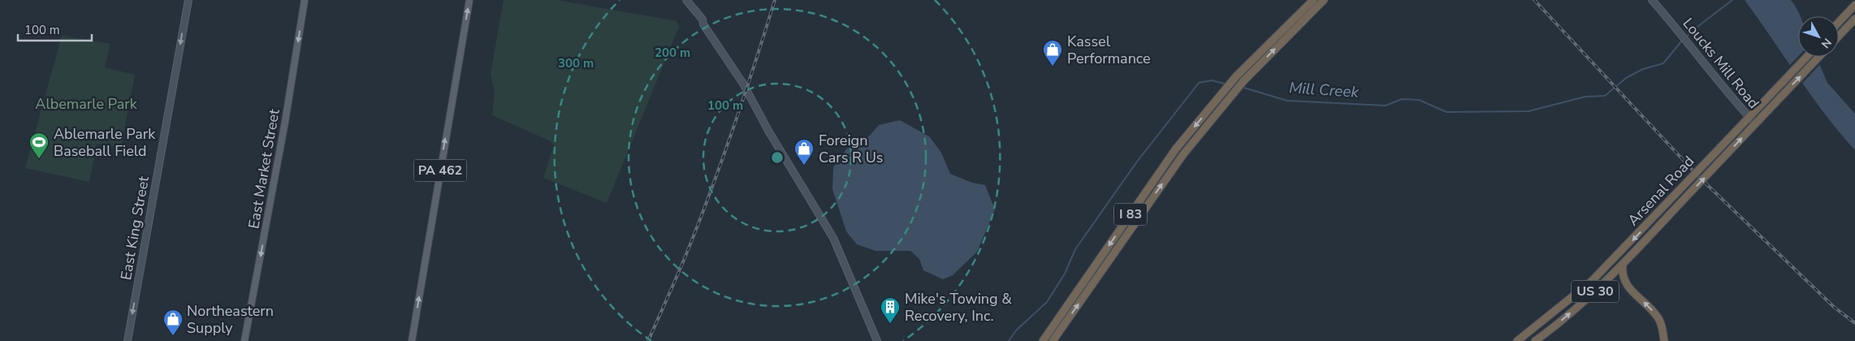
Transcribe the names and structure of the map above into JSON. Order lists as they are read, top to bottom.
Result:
{
  "streets": {
    "highway": ["Arsenal Road", "I 83", "US 30"],
    "main road": ["East Market Street", "PA 462"],
    "street": ["Loucks Mill Road", "East King Street"]
  },
  "crossings": [
    ["Loucks Mill Road", "Arsenal Road"]
  ],
  "one_way": ["East Market Street", "East King Street"],
  "water": ["Mill Creek"],
  "parks": ["Albemarle Park"],
  "places": {
    "shop": ["Kassel Performance", "Foreign Cars R Us", "Northeastern Supply"],
    "sports": ["Ablemarle Park Baseball Field"],
    "building": ["Mike's Towing & Recovery, Inc."]
  },
  "scale_bar": "100 m",
  "north": "bottom right",
  "rings": ["200 m", "300 m", "100 m"]
}
